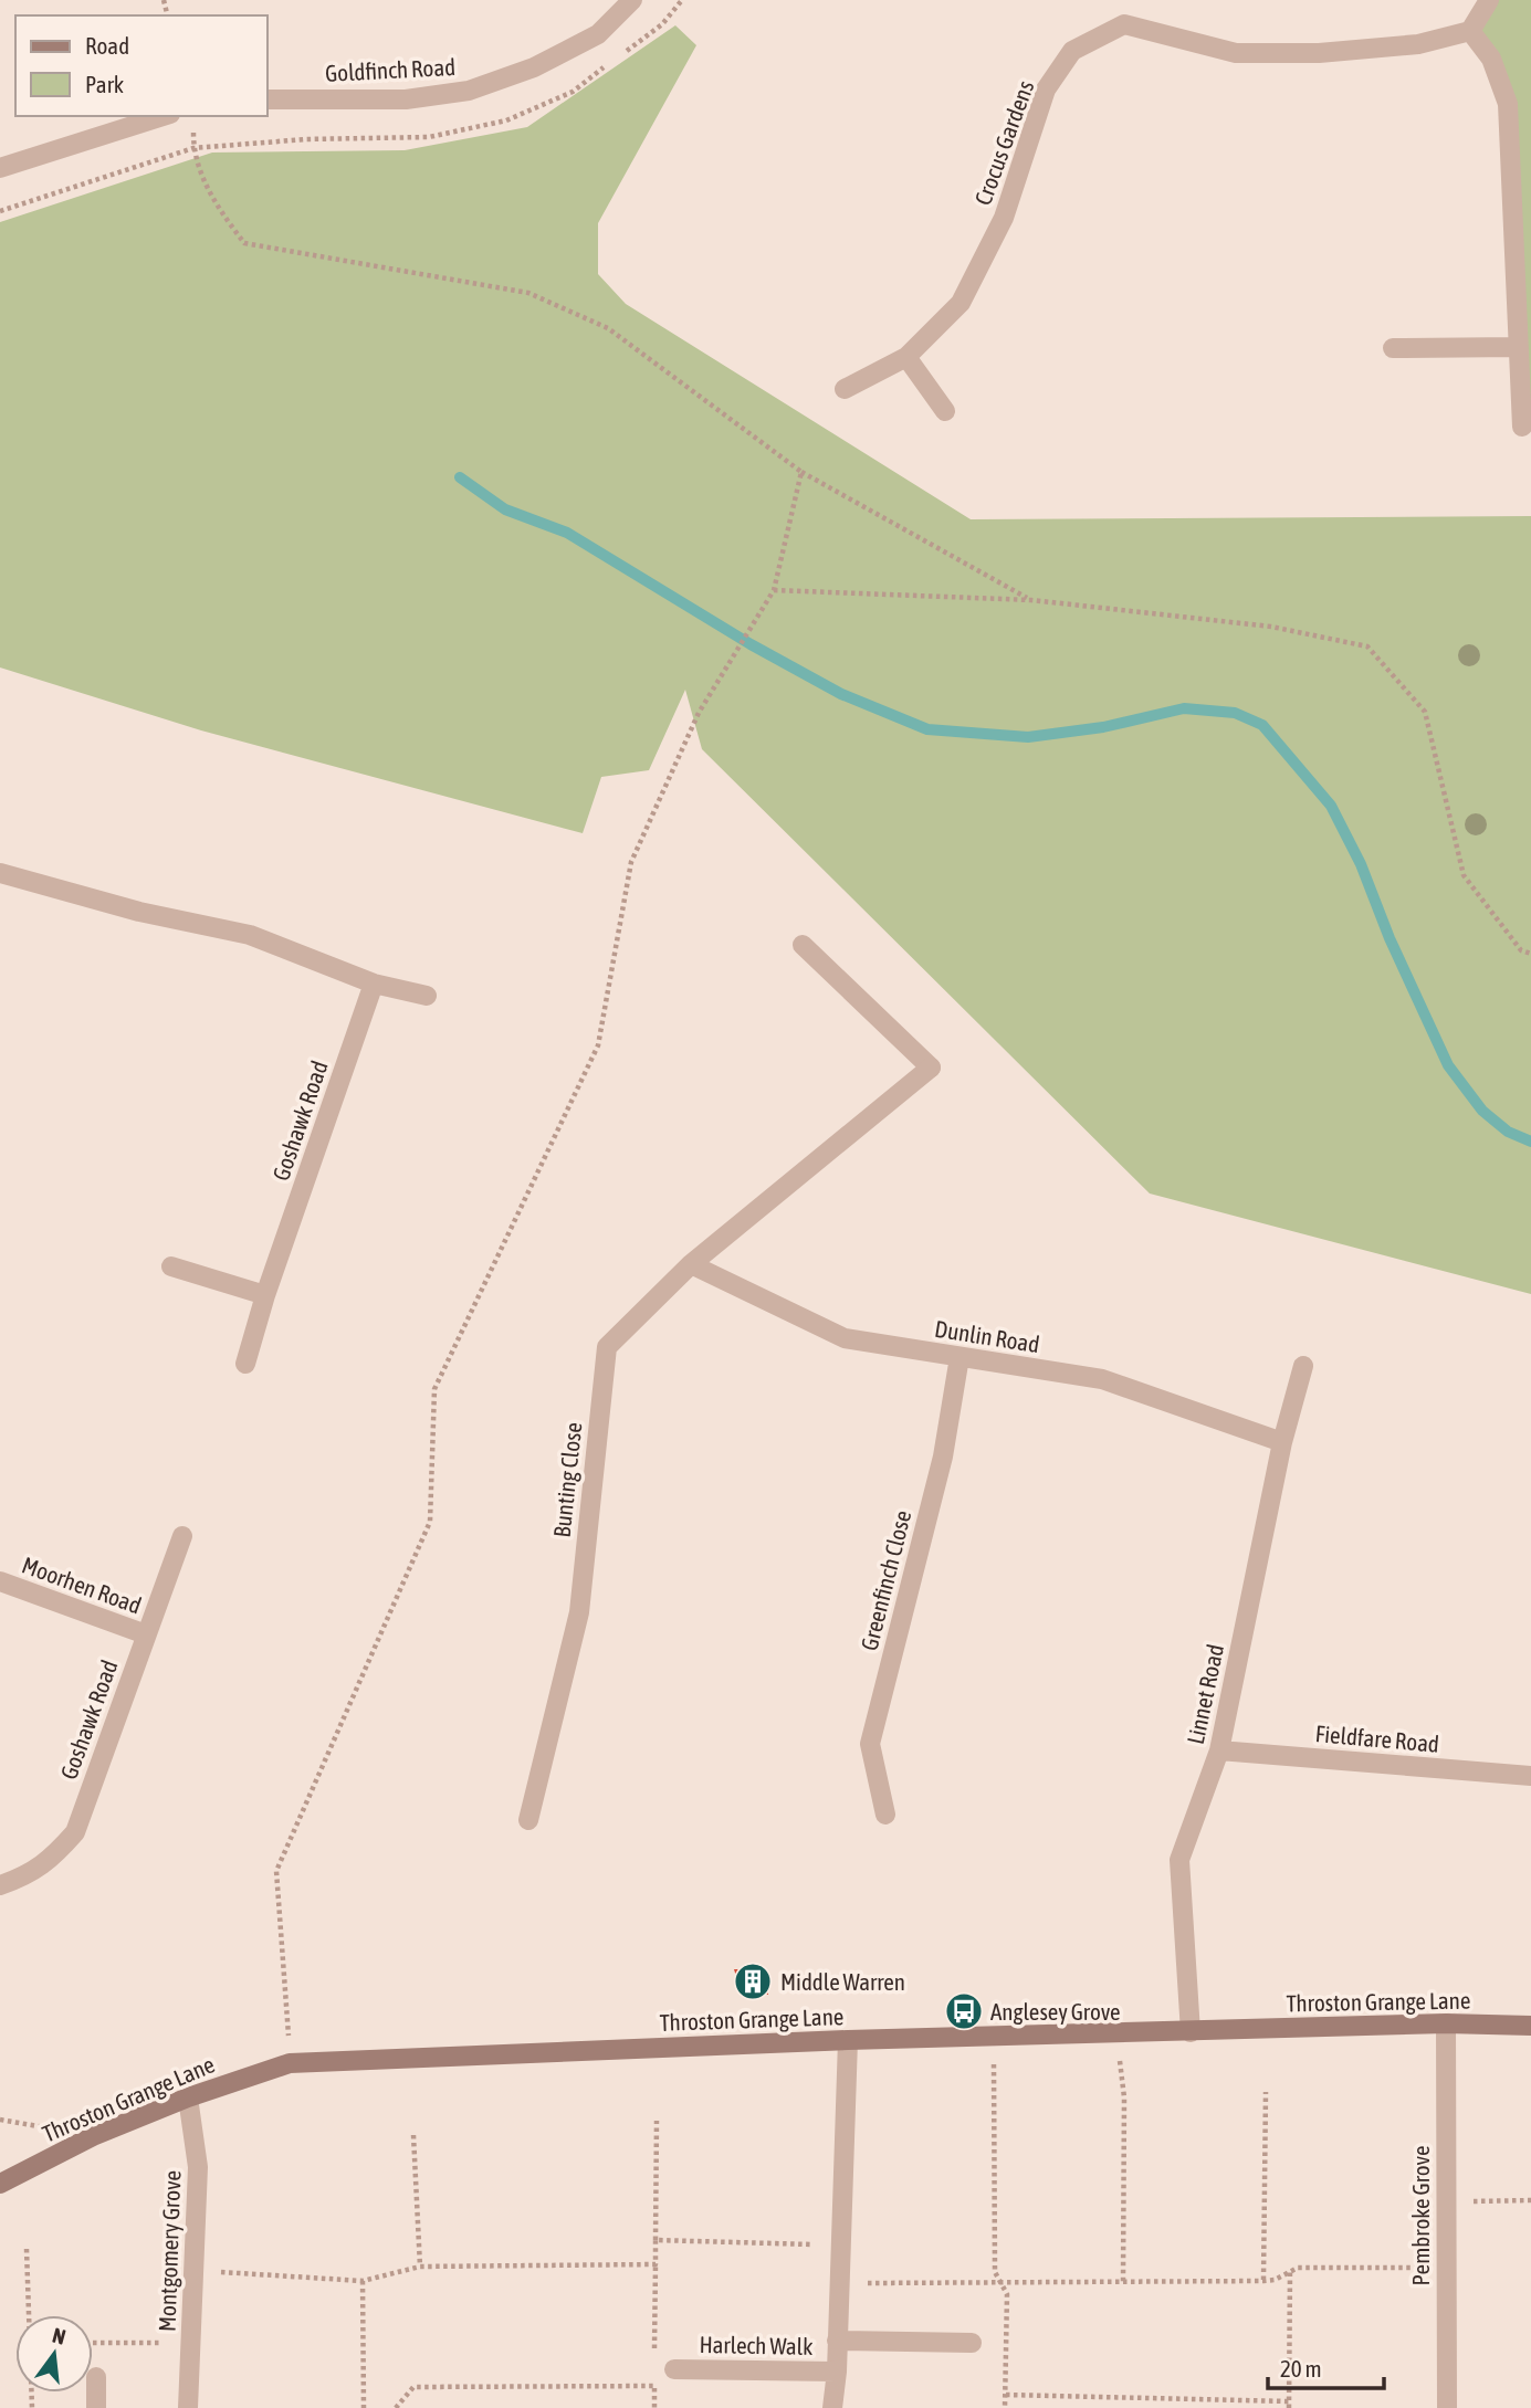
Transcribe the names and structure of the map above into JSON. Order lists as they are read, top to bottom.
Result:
{
  "streets": {
    "street": [
      "Goldfinch Road",
      "Crocus Gardens",
      "Goshawk Road",
      "Dunlin Road",
      "Bunting Close",
      "Greenfinch Close",
      "Moorhen Road",
      "Linnet Road",
      "Fieldfare Road",
      "Throston Grange Lane",
      "Pembroke Grove",
      "Montgomery Grove",
      "Harlech Walk"
    ]
  },
  "crossings": [
    ["Goshawk Road", "Moorhen Road"],
    ["Dunlin Road", "Bunting Close"],
    ["Dunlin Road", "Greenfinch Close"],
    ["Dunlin Road", "Linnet Road"],
    ["Linnet Road", "Fieldfare Road"],
    ["Linnet Road", "Throston Grange Lane"],
    ["Throston Grange Lane", "Pembroke Grove"],
    ["Throston Grange Lane", "Montgomery Grove"]
  ],
  "places": {
    "building": ["Middle Warren"],
    "bus stop": ["Anglesey Grove"]
  },
  "legend": ["Road", "Park"],
  "scale_bar": "20 m",
  "north": "top"
}
